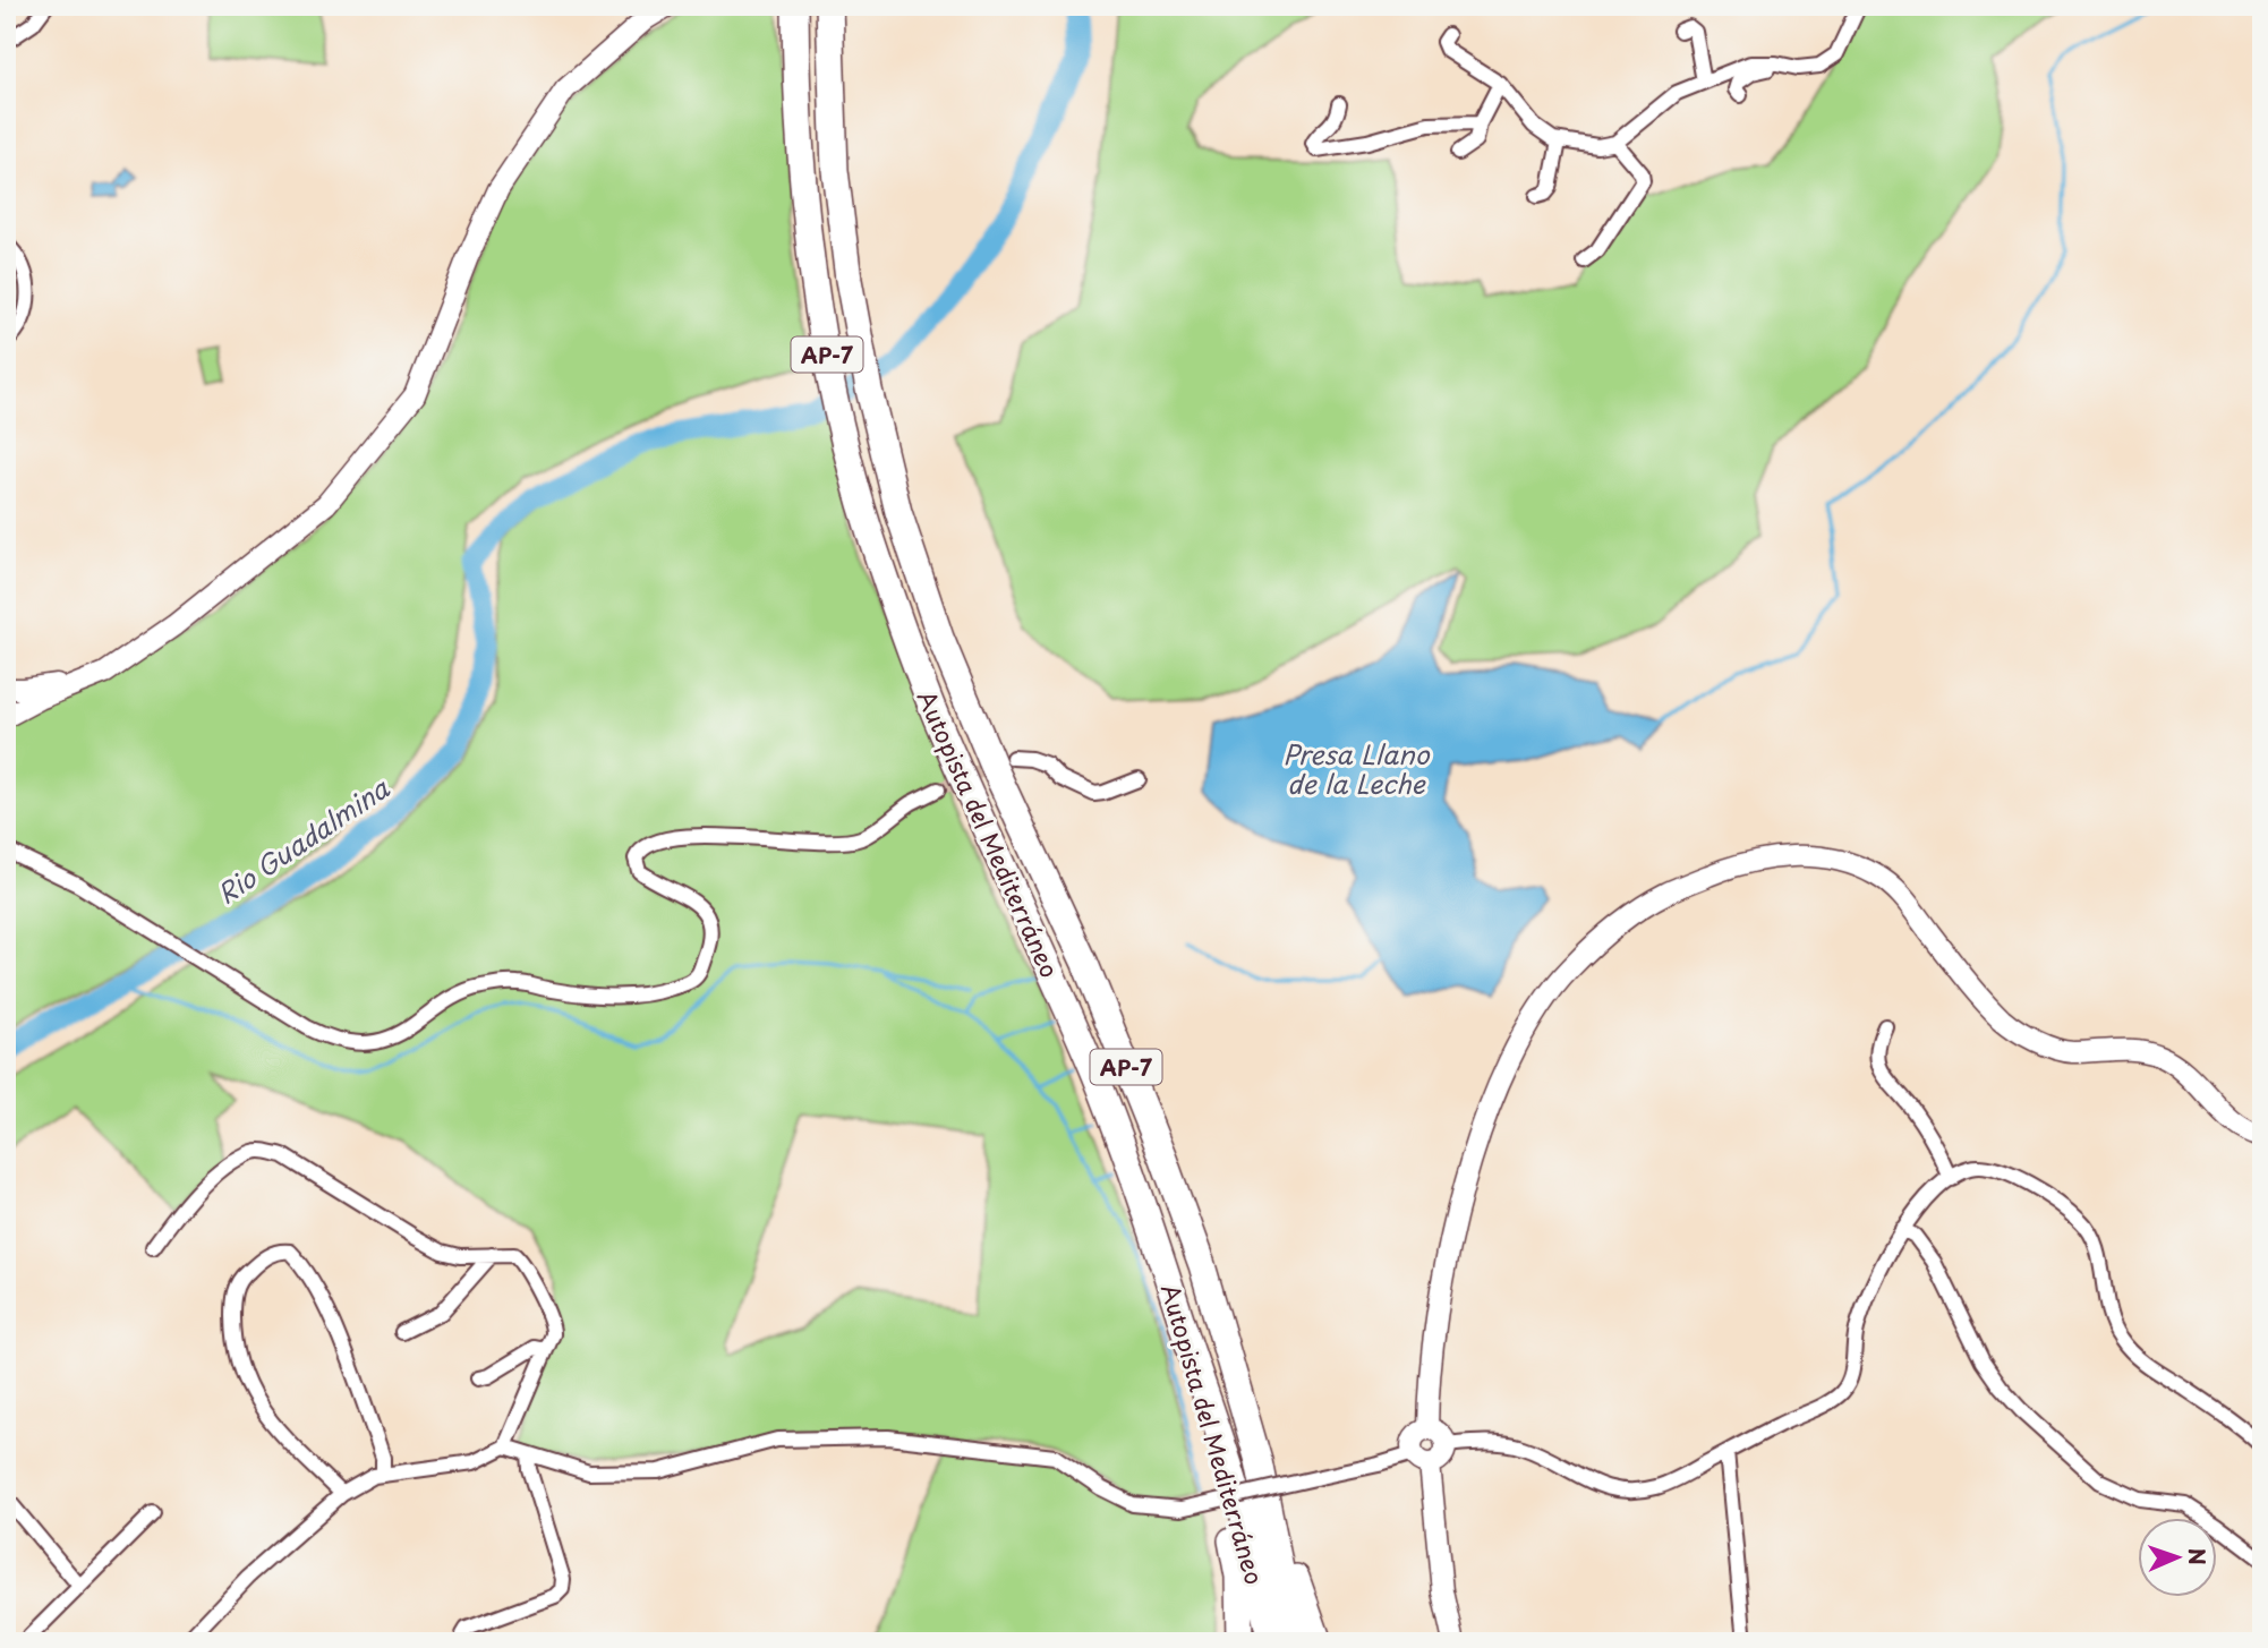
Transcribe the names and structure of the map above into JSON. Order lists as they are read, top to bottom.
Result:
{
  "streets": {
    "highway": ["AP-7", "Autopista del Mediterráneo"]
  },
  "water": ["Presa Llano de la Leche", "Rio Guadalmina"],
  "north": "right"
}
